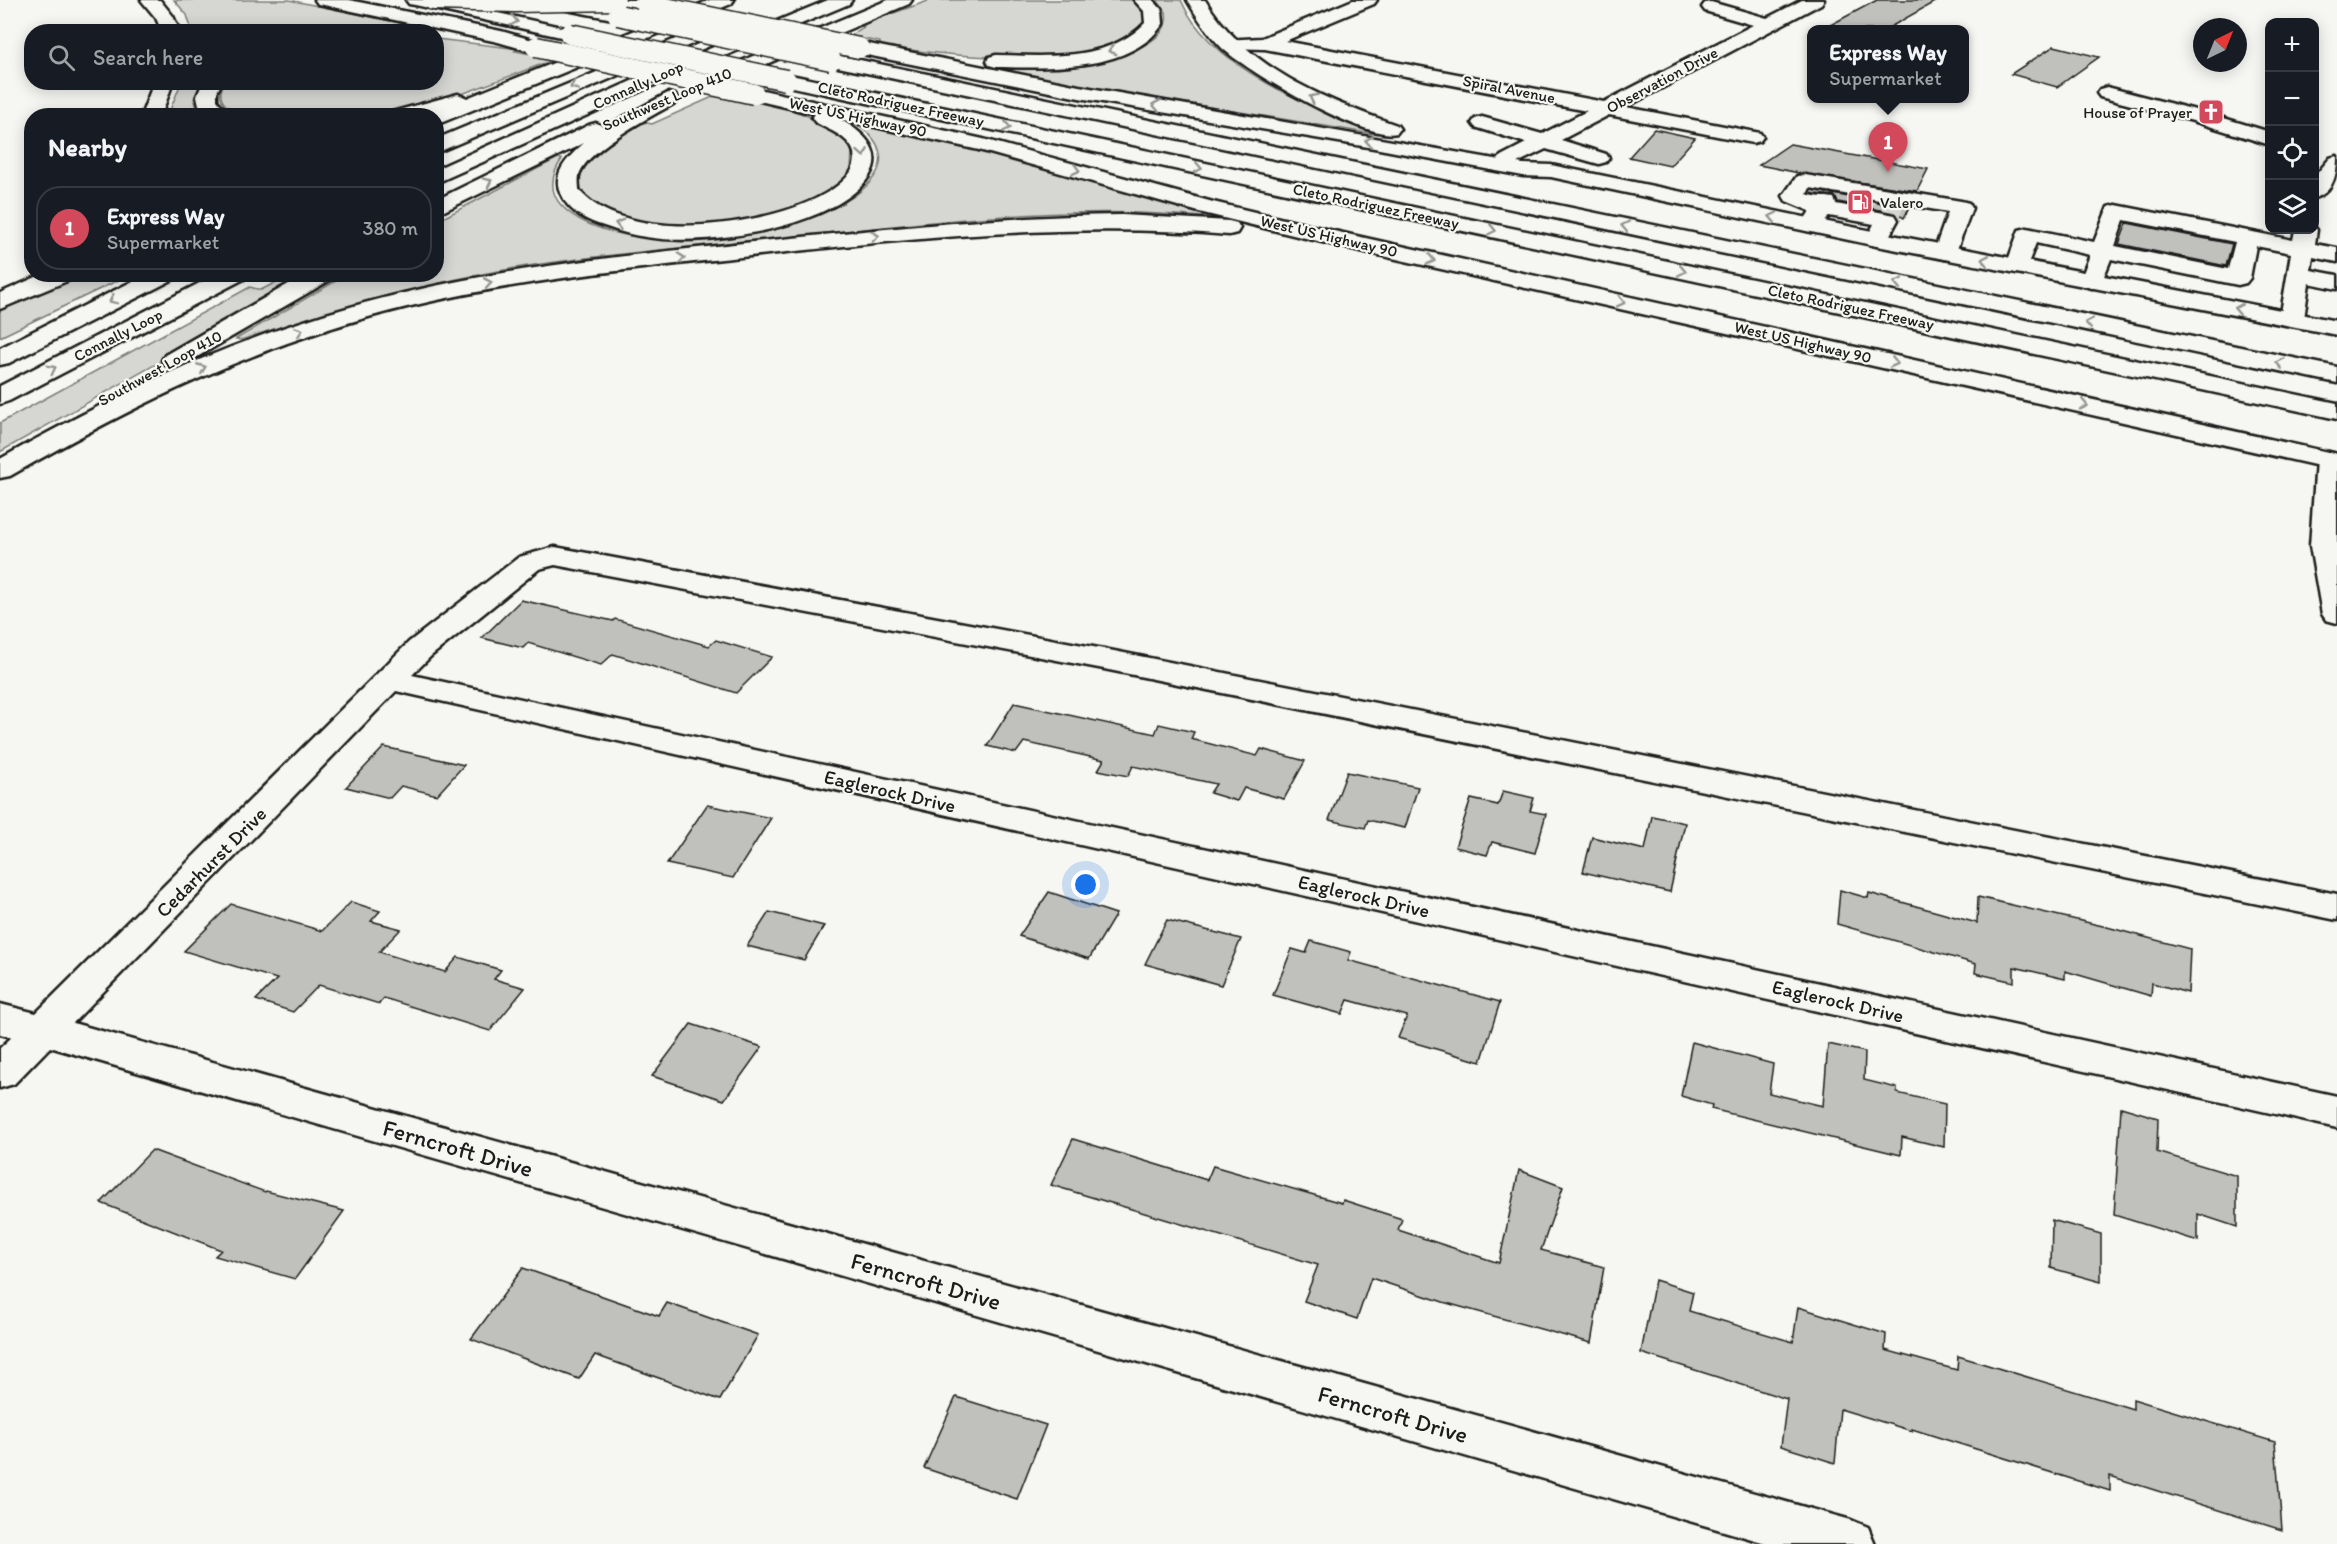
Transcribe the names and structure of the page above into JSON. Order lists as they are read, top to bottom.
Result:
{
  "streets": {
    "main road": [
      "Observation Drive",
      "Connally Loop",
      "Spiral Avenue",
      "Southwest Loop 410",
      "Cleto Rodriguez Freeway",
      "West US Highway 90",
      "Eaglerock Drive",
      "Cedarhurst Drive",
      "Ferncroft Drive"
    ]
  },
  "crossings": [
    ["Observation Drive", "Spiral Avenue"],
    ["Eaglerock Drive", "Cedarhurst Drive"],
    ["Cedarhurst Drive", "Ferncroft Drive"]
  ],
  "places": {
    "church": ["House of Prayer"],
    "fuel station": ["Valero"]
  },
  "north": "top right",
  "page": {
    "map_buttons": ["+", "−"],
    "search": "Search here",
    "popup": ["Express Way", "Supermarket"],
    "heading": "Nearby",
    "pins": "1",
    "list": [
      {
        "mark": "1",
        "name": "Express Way",
        "note": "Supermarket",
        "value": "380 m"
      }
    ]
  }
}
